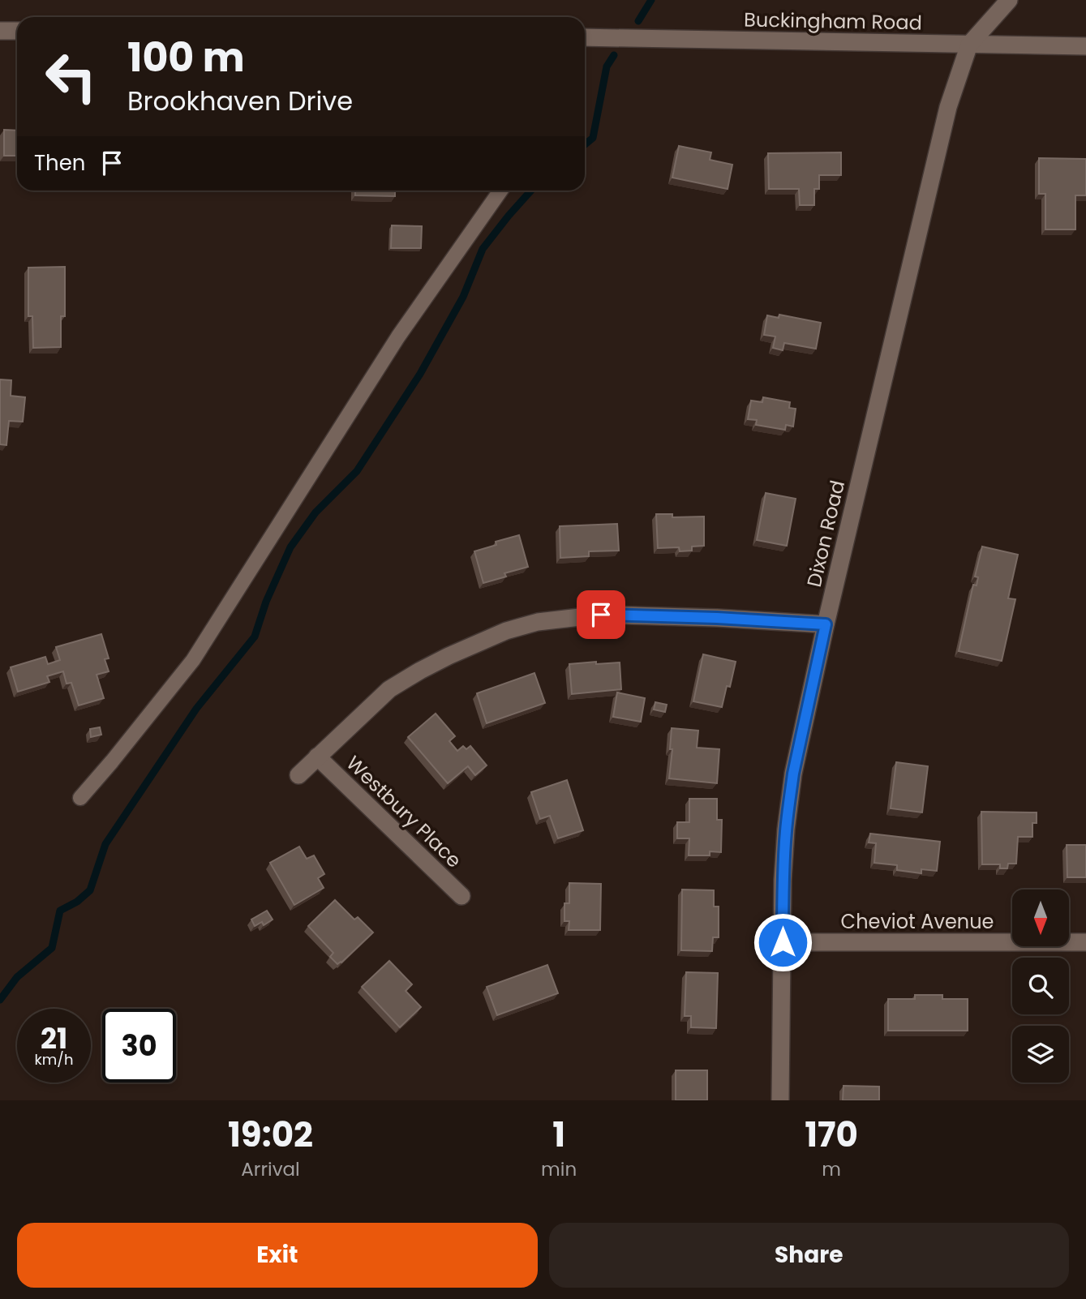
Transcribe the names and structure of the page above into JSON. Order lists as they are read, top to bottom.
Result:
{
  "streets": {
    "street": [
      "Buckingham Road",
      "Dixon Road",
      "Westbury Place",
      "Cheviot Avenue"
    ]
  },
  "crossings": [
    ["Buckingham Road", "Dixon Road"],
    ["Dixon Road", "Cheviot Avenue"]
  ],
  "north": "bottom",
  "page": {
    "turn": ["100 m", "Brookhaven Drive"],
    "then": "Then",
    "speed": "21 km/h",
    "limit": "30",
    "eta": [
      "19:02",
      "Arrival",
      "1",
      "min",
      "170",
      "m"
    ],
    "buttons": ["Exit", "Share"]
  }
}
